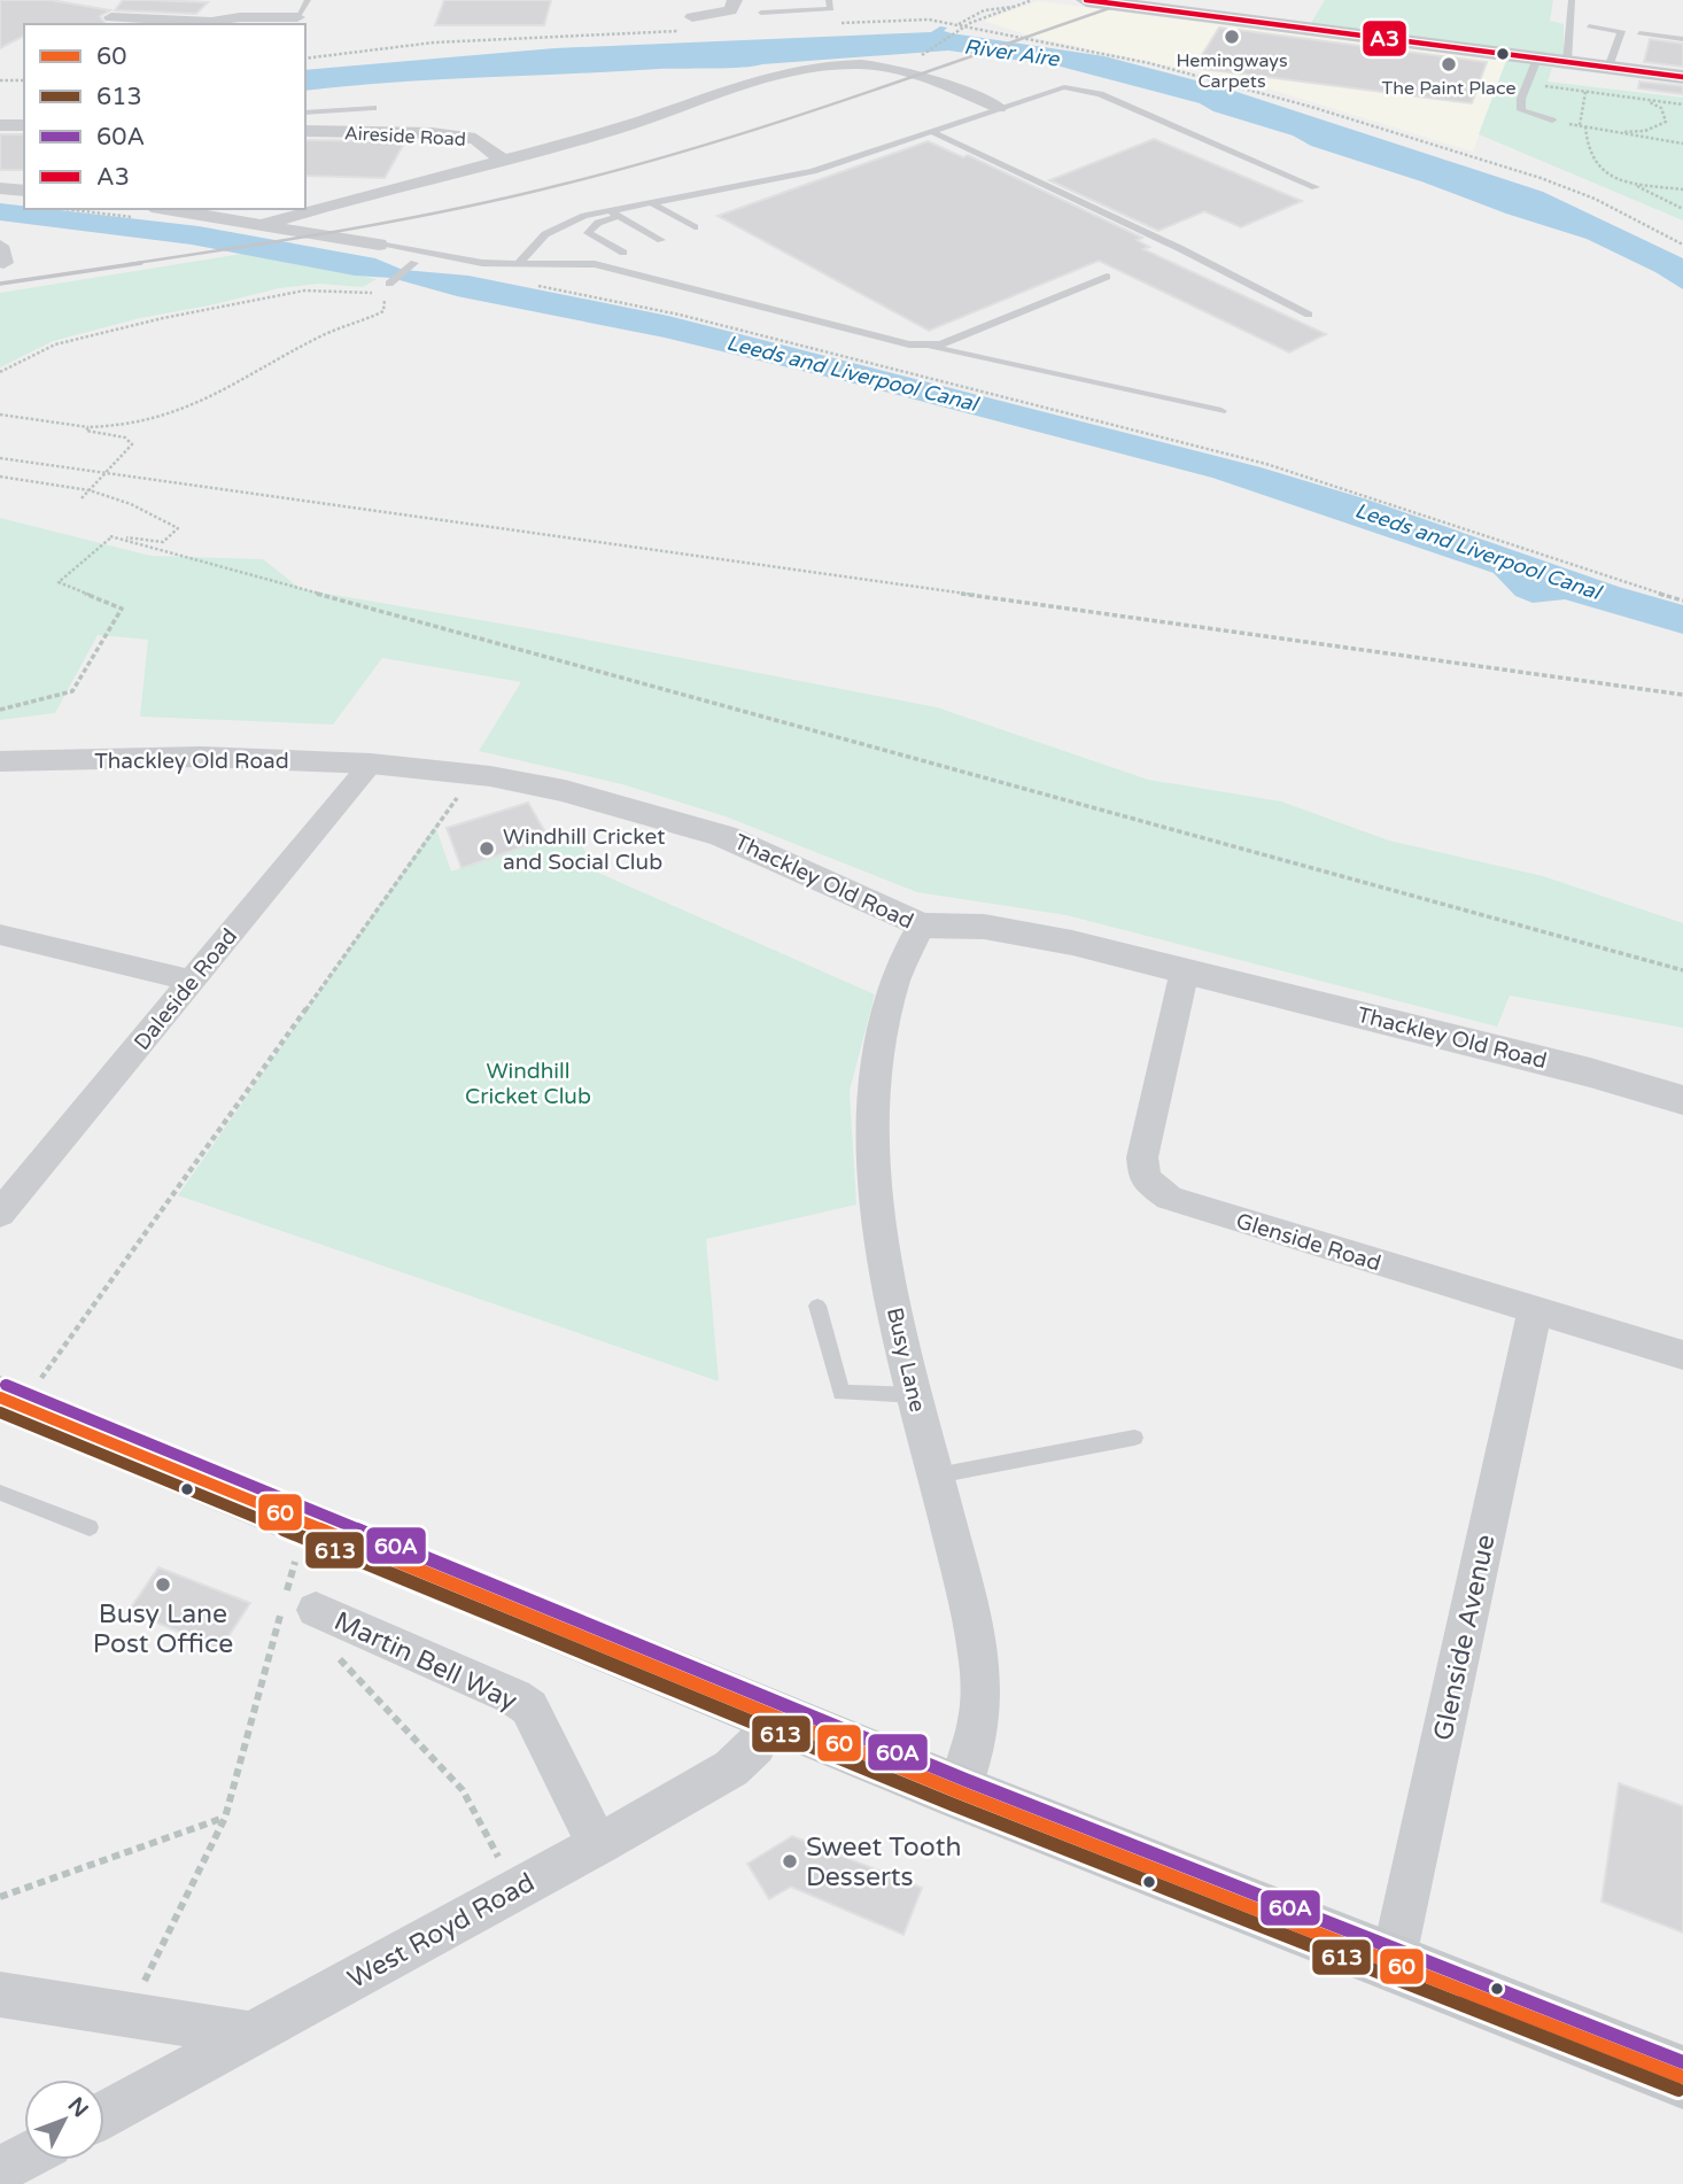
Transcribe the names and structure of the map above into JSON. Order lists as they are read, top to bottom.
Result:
{
  "streets": {
    "street": [
      "Aireside Road",
      "Thackley Old Road",
      "Daleside Road",
      "Glenside Road",
      "Busy Lane",
      "Glenside Avenue",
      "Martin Bell Way",
      "West Royd Road"
    ]
  },
  "crossings": [
    ["Thackley Old Road", "Daleside Road"],
    ["Thackley Old Road", "Glenside Road"],
    ["Thackley Old Road", "Busy Lane"],
    ["Glenside Road", "Glenside Avenue"],
    ["Martin Bell Way", "West Royd Road"]
  ],
  "water": ["River Aire", "Leeds and Liverpool Canal"],
  "parks": ["Windhill Cricket Club"],
  "places": [
    "Hemingways Carpets",
    "The Paint Place",
    "Windhill Cricket and Social Club",
    "Busy Lane Post Office",
    "Sweet Tooth Desserts"
  ],
  "lines": [
    "transit line A3",
    "transit line 60A",
    "transit line 60",
    "transit line 613"
  ],
  "legend": [
    "60",
    "613",
    "60A",
    "A3"
  ],
  "north": "top right"
}
